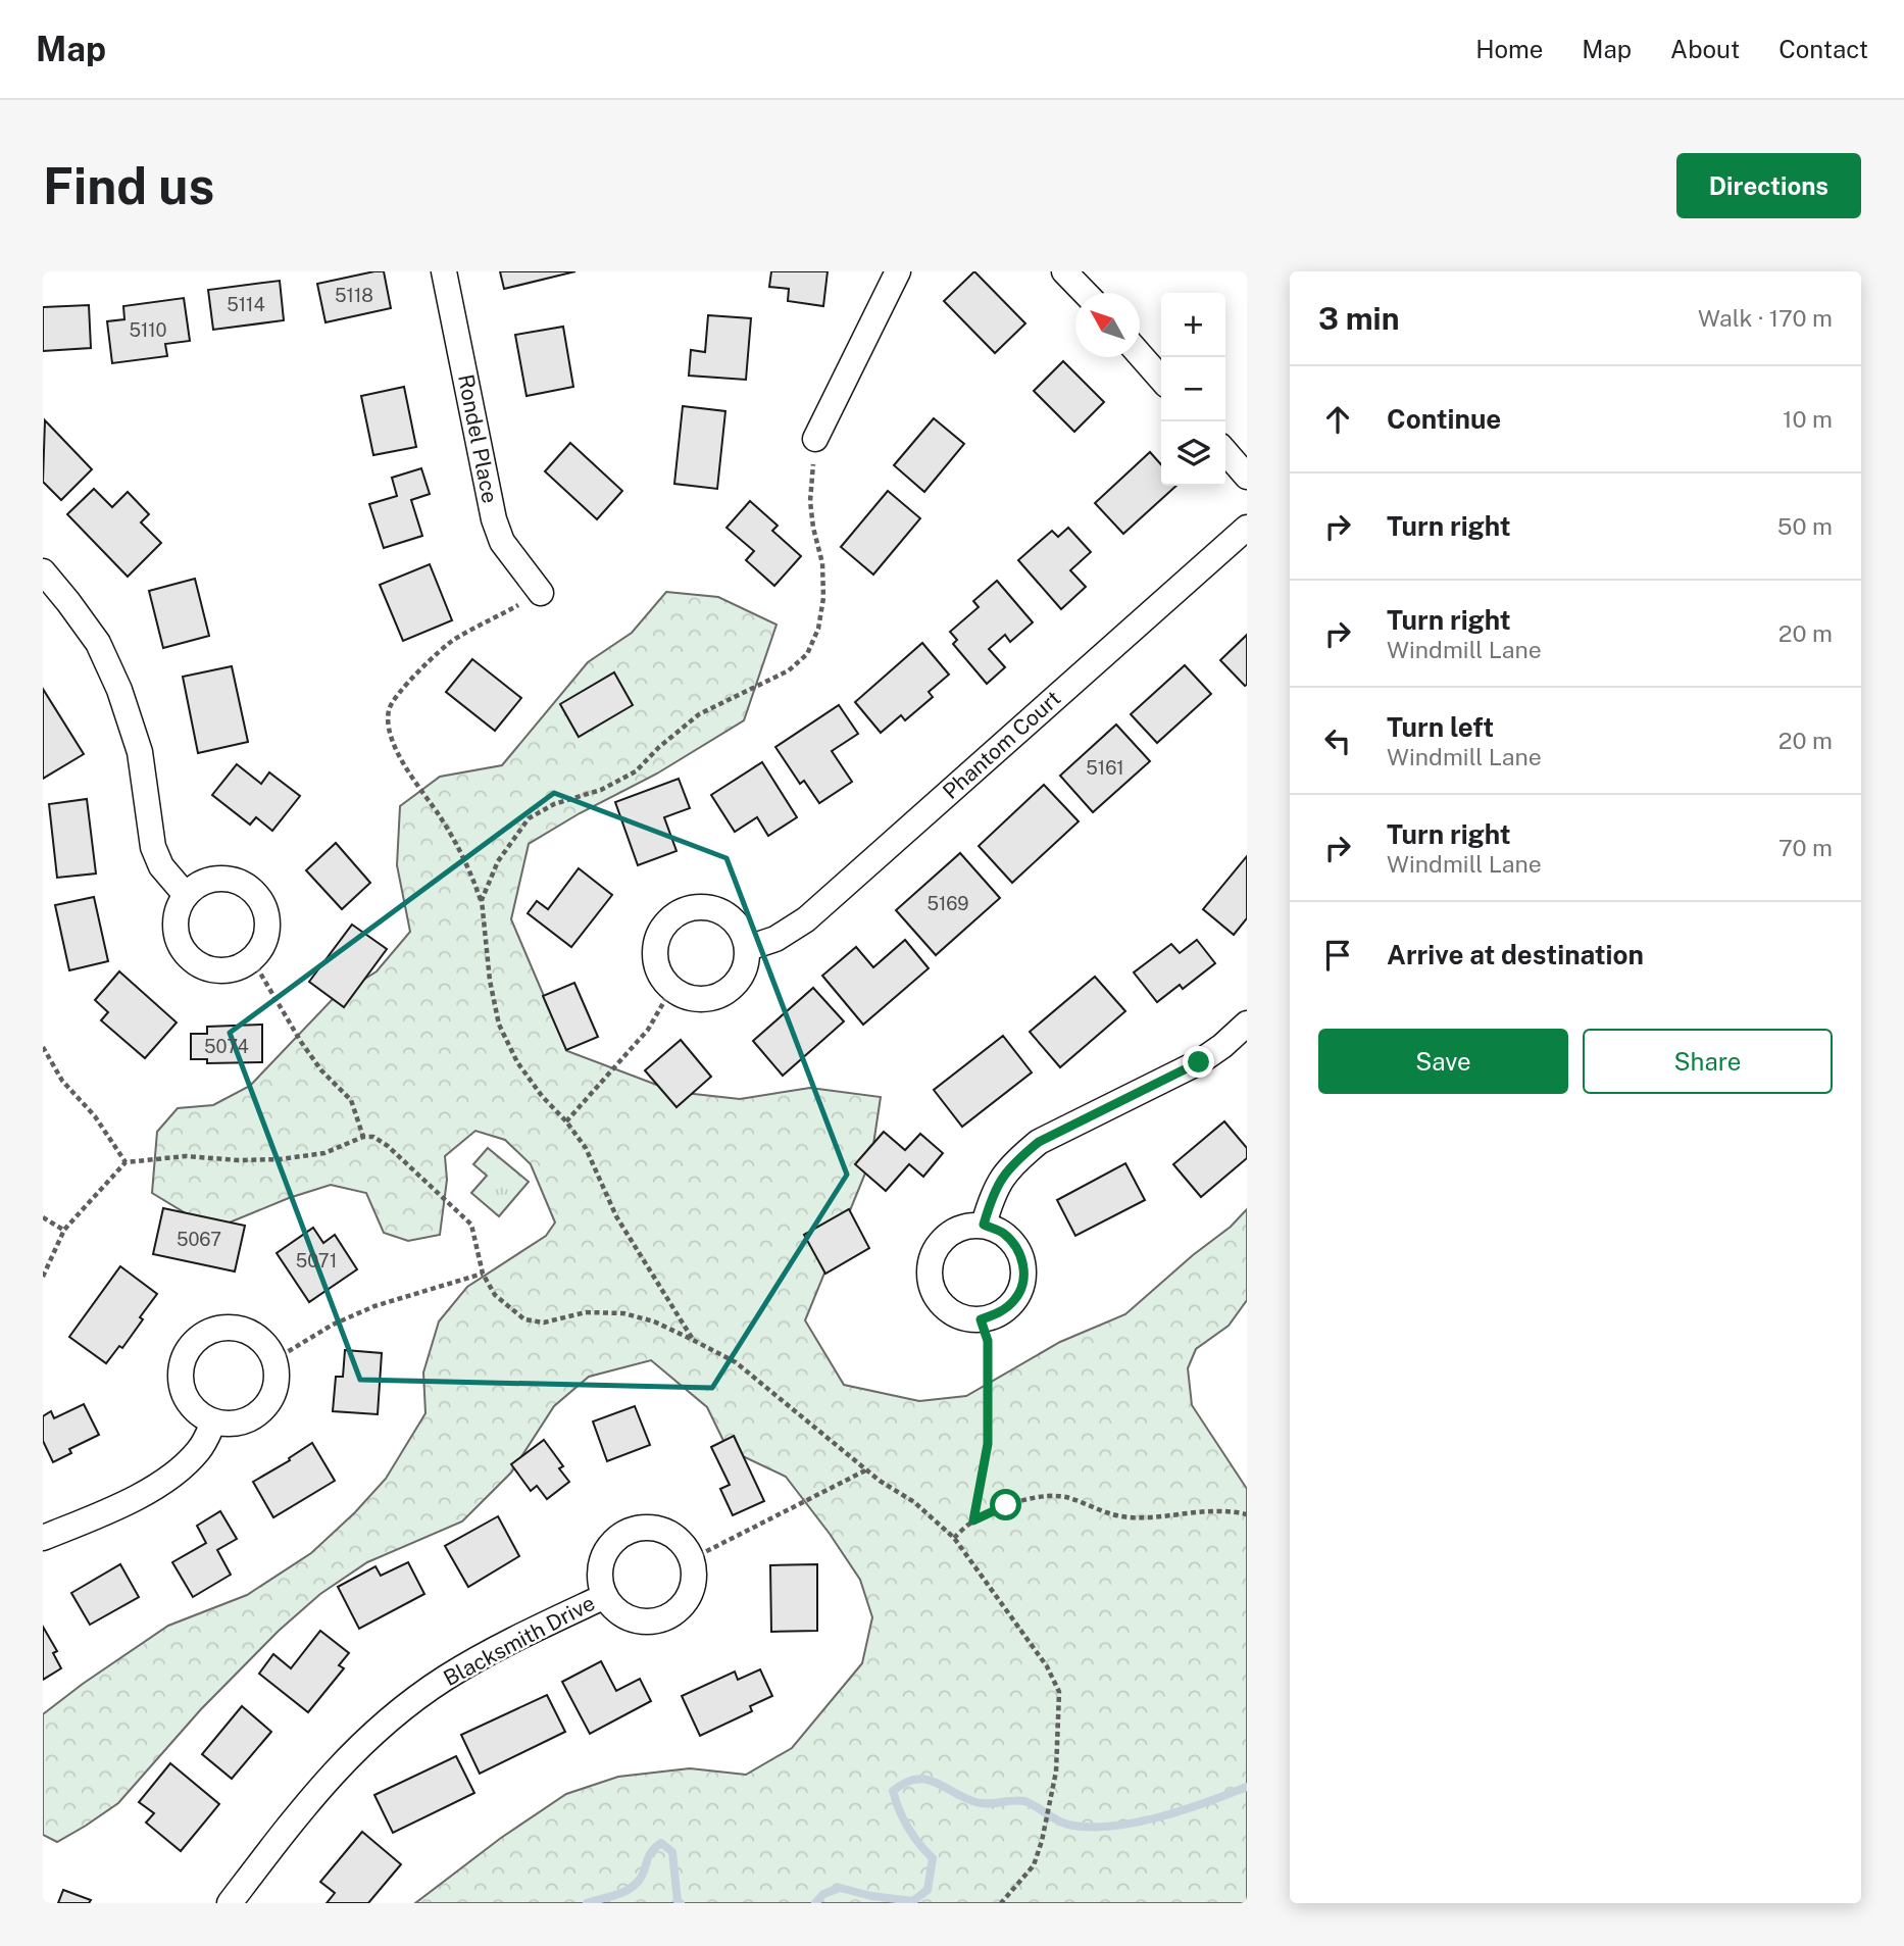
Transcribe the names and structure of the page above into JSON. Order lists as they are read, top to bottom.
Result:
{
  "streets": {
    "street": ["Rondel Place", "Phantom Court", "Blacksmith Drive"]
  },
  "house_numbers": [
    "5118",
    "5114",
    "5110",
    "5161",
    "5169",
    "5074",
    "5067",
    "5071"
  ],
  "north": "top left",
  "page": {
    "header": "Map",
    "nav": [
      "Home",
      "Map",
      "About",
      "Contact"
    ],
    "buttons": [
      "Directions",
      ["Save", "Share"]
    ],
    "title": "Find us",
    "heading": ["3 min", "Walk · 170 m"],
    "map_buttons": ["+", "−"],
    "list": [
      ["Continue", "10 m"],
      ["Turn right", "50 m"],
      ["Turn right", "Windmill Lane", "20 m"],
      ["Turn left", "Windmill Lane", "20 m"],
      ["Turn right", "Windmill Lane", "70 m"],
      "Arrive at destination"
    ]
  }
}
